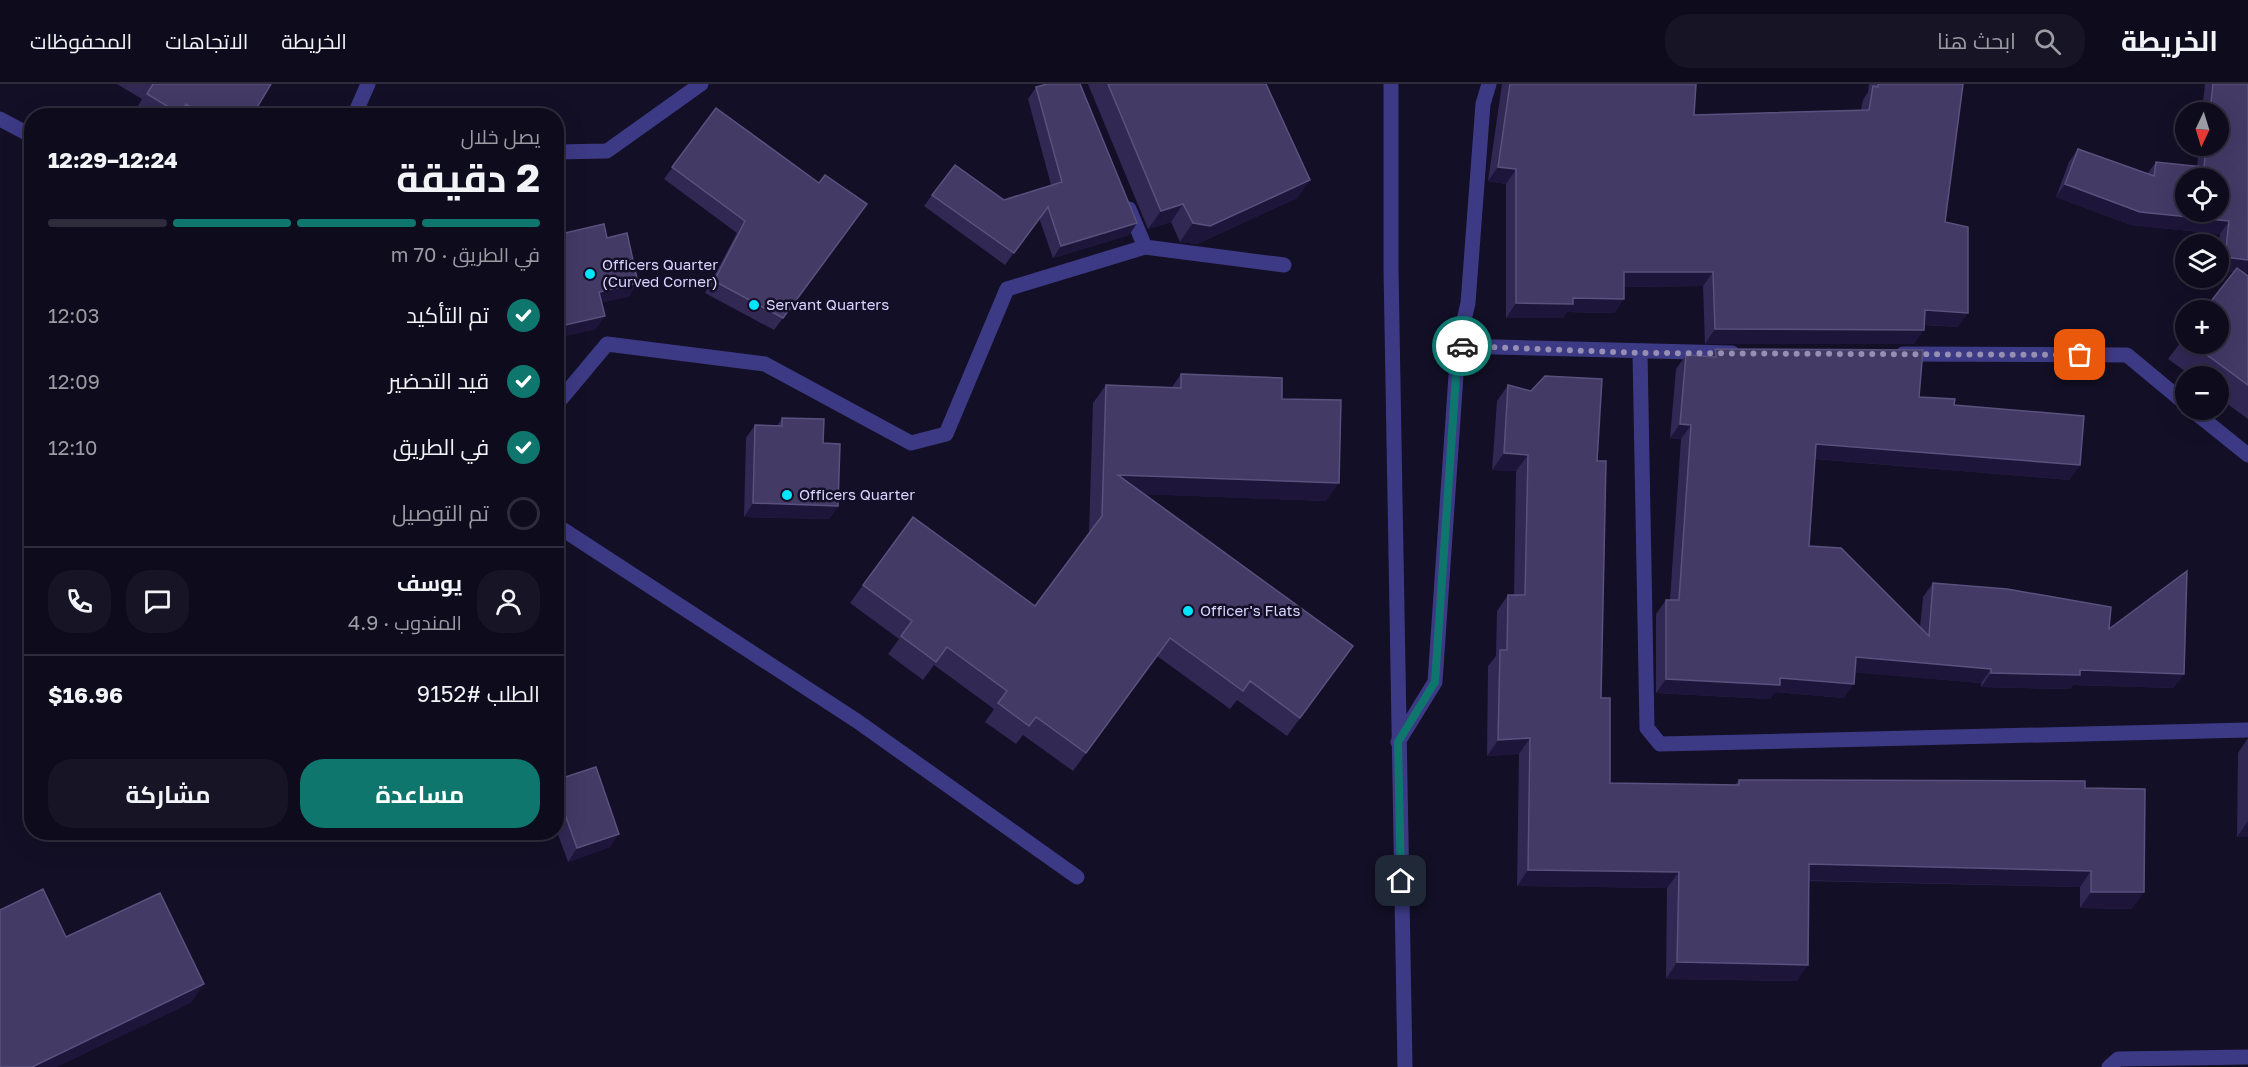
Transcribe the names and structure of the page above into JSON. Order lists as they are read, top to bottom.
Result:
{
  "places": [
    "Officers Quarter (Curved Corner)",
    "Servant Quarters",
    "Officers Quarter",
    "Officer's Flats"
  ],
  "north": "bottom",
  "page": {
    "header": "الخريطة",
    "search": "ابحث هنا",
    "nav": ["الخريطة", "الاتجاهات", "المحفوظات"],
    "map_buttons": ["+", "−"],
    "heading": ["2 دقيقة", "يصل خلال", "12:24–12:29"],
    "panel": [
      "يوسف",
      "المندوب · 4.9",
      "الطلب #9152",
      "$16.96"
    ],
    "bar": "في الطريق · 70 m",
    "list": [
      ["تم التأكيد", "12:03"],
      ["قيد التحضير", "12:09"],
      ["في الطريق", "12:10"],
      "تم التوصيل"
    ],
    "buttons": ["مساعدة", "مشاركة"]
  }
}
